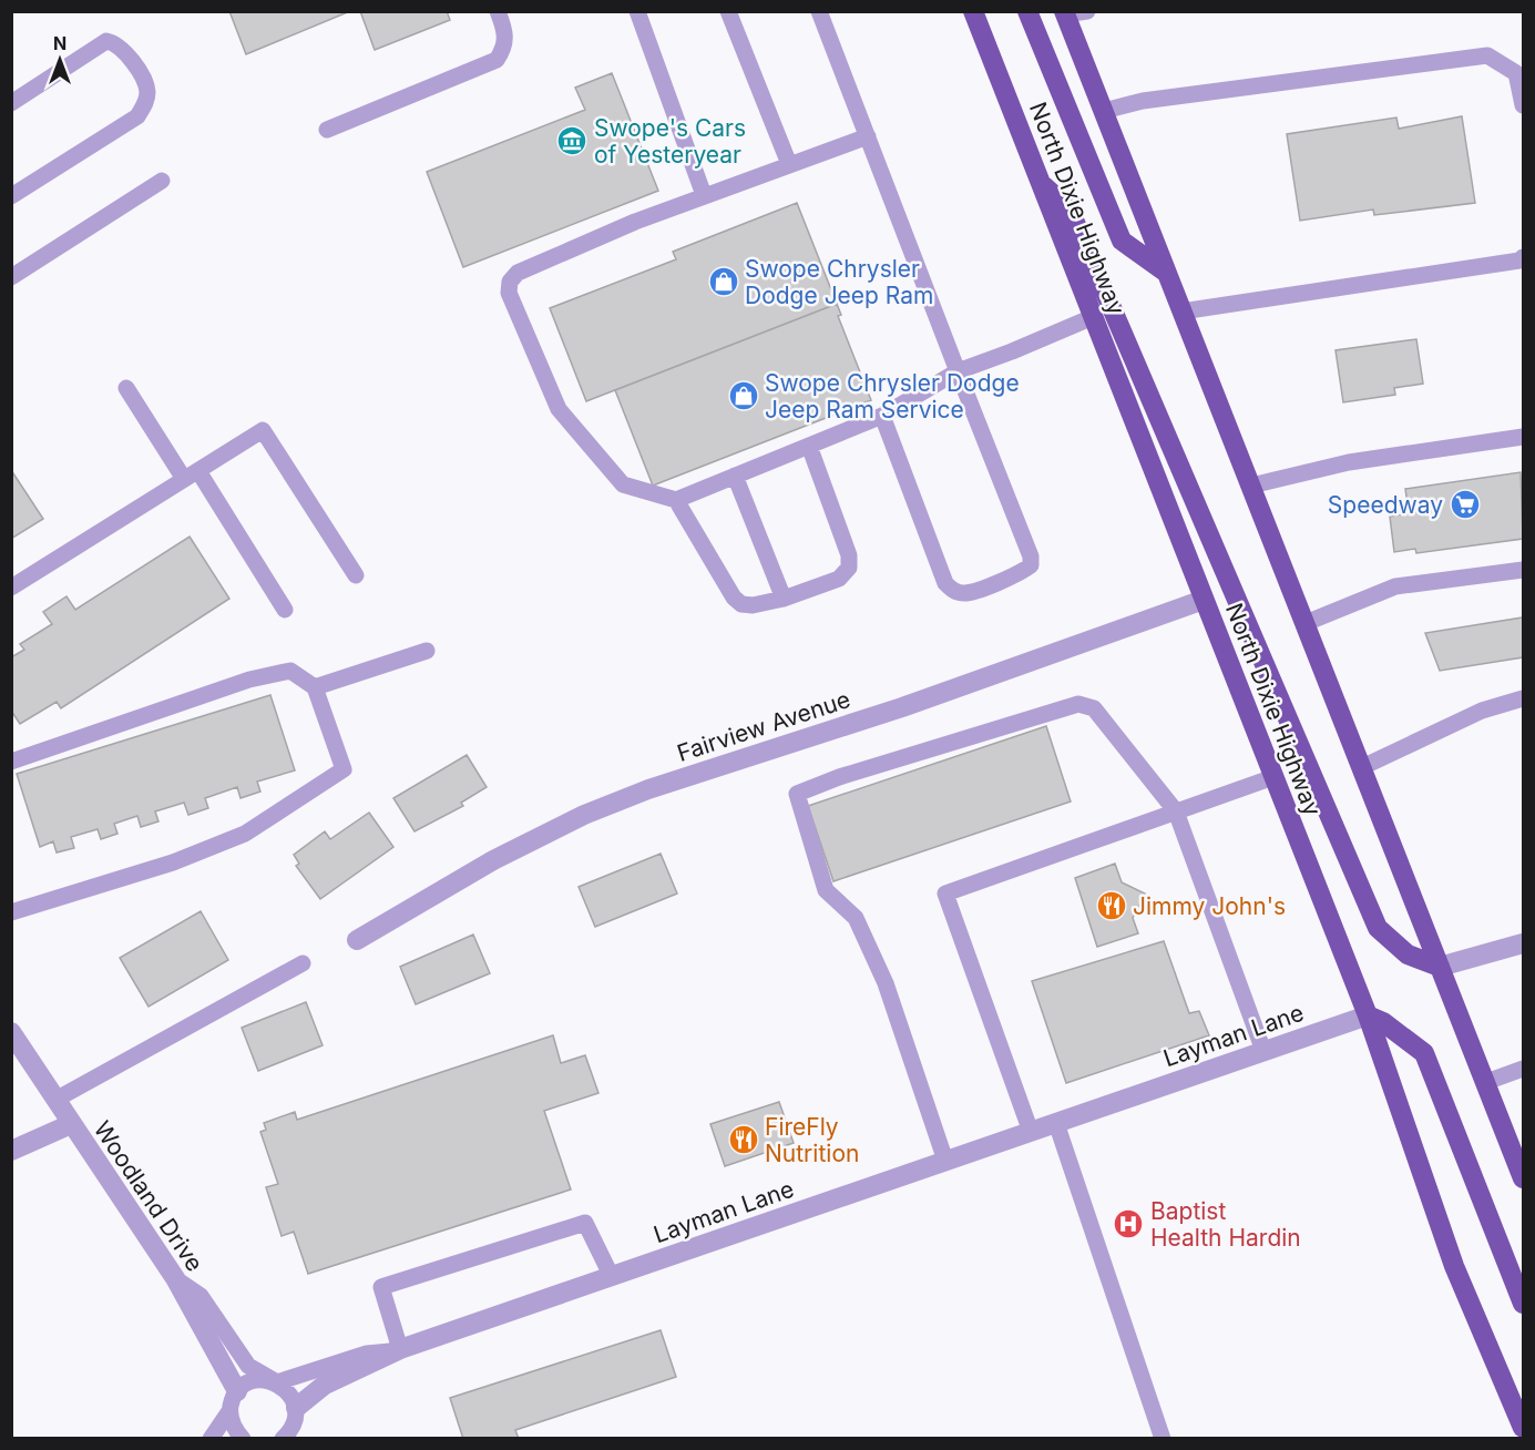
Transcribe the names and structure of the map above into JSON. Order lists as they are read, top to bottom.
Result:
{
  "streets": {
    "main road": ["North Dixie Highway"],
    "street": ["Fairview Avenue", "Layman Lane", "Woodland Drive"]
  },
  "crossings": [
    ["North Dixie Highway", "Fairview Avenue"],
    ["North Dixie Highway", "Layman Lane"]
  ],
  "places": {
    "museum": ["Swope's Cars of Yesteryear"],
    "shop": ["Swope Chrysler Dodge Jeep Ram", "Swope Chrysler Dodge Jeep Ram Service"],
    "supermarket": ["Speedway"],
    "restaurant": ["Jimmy John's", "FireFly Nutrition"],
    "hospital": ["Baptist Health Hardin"]
  },
  "north": "top"
}
